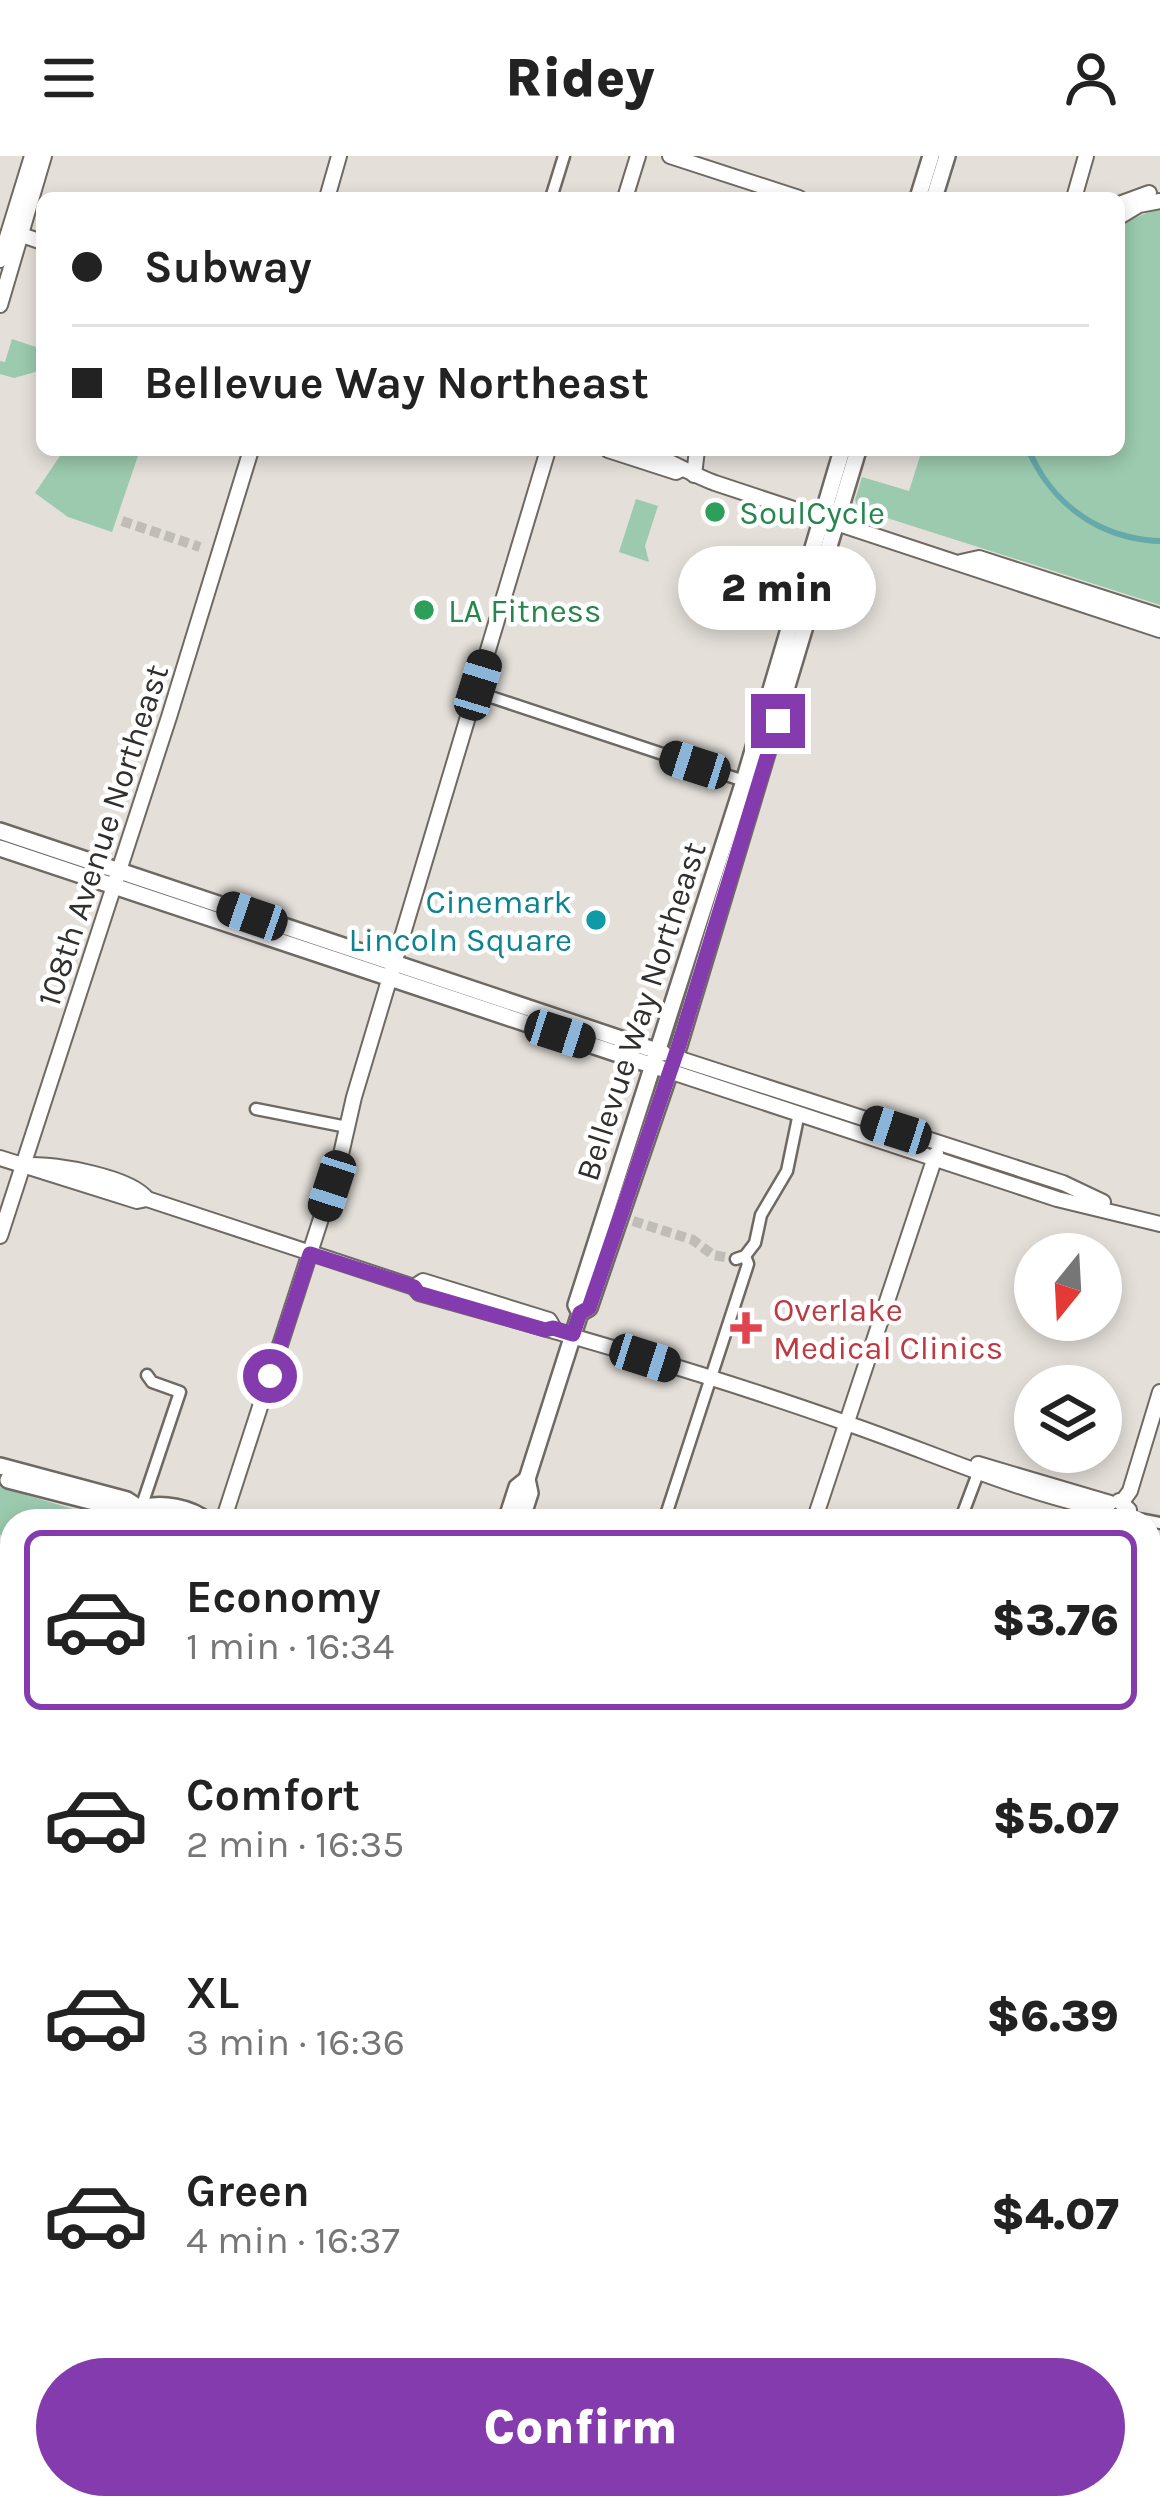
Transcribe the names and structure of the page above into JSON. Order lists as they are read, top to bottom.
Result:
{
  "streets": {
    "main road": ["108th Avenue Northeast", "Bellevue Way Northeast"]
  },
  "places": {
    "other": ["SoulCycle", "LA Fitness", "Cinemark Lincoln Square"],
    "health": ["Overlake Medical Clinics"]
  },
  "north": "bottom",
  "page": {
    "header": "Ridey",
    "banner": ["Subway", "Bellevue Way Northeast"],
    "bubble": "2 min",
    "list": [
      {
        "name": "Economy",
        "note": "1 min · 16:34",
        "value": "$3.76"
      },
      {
        "name": "Comfort",
        "note": "2 min · 16:35",
        "value": "$5.07"
      },
      {
        "name": "XL",
        "note": "3 min · 16:36",
        "value": "$6.39"
      },
      {
        "name": "Green",
        "note": "4 min · 16:37",
        "value": "$4.07"
      }
    ],
    "buttons": "Confirm"
  }
}
